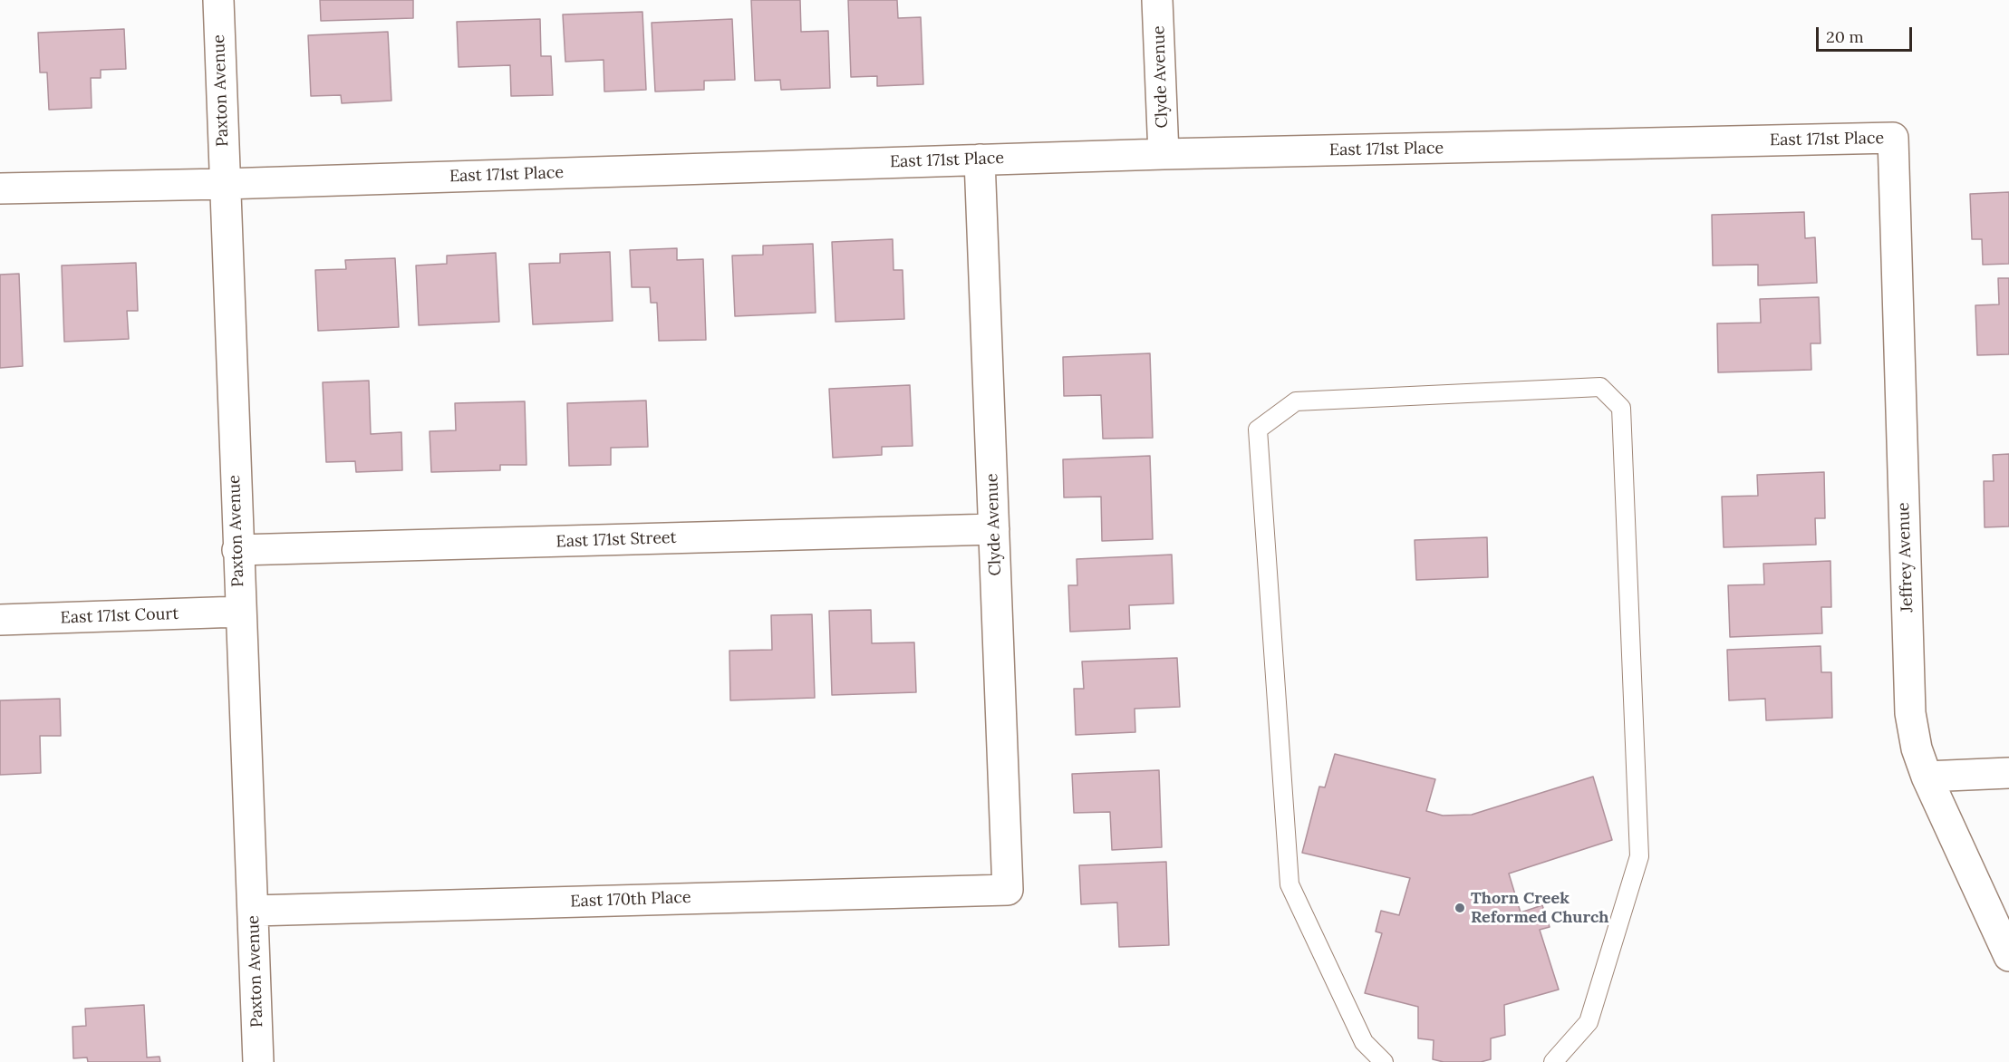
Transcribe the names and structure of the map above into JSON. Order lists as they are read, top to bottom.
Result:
{
  "streets": {
    "street": [
      "Clyde Avenue",
      "Paxton Avenue",
      "East 171st Place",
      "East 171st Street",
      "Jeffrey Avenue",
      "East 171st Court",
      "East 170th Place"
    ]
  },
  "crossings": [
    ["Clyde Avenue", "East 171st Place"],
    ["Clyde Avenue", "East 171st Street"],
    ["Clyde Avenue", "East 170th Place"],
    ["Paxton Avenue", "East 171st Place"],
    ["Paxton Avenue", "East 171st Street"],
    ["Paxton Avenue", "East 171st Court"],
    ["Paxton Avenue", "East 170th Place"],
    ["East 171st Place", "Jeffrey Avenue"]
  ],
  "places": ["Thorn Creek Reformed Church"],
  "scale_bar": "20 m"
}
